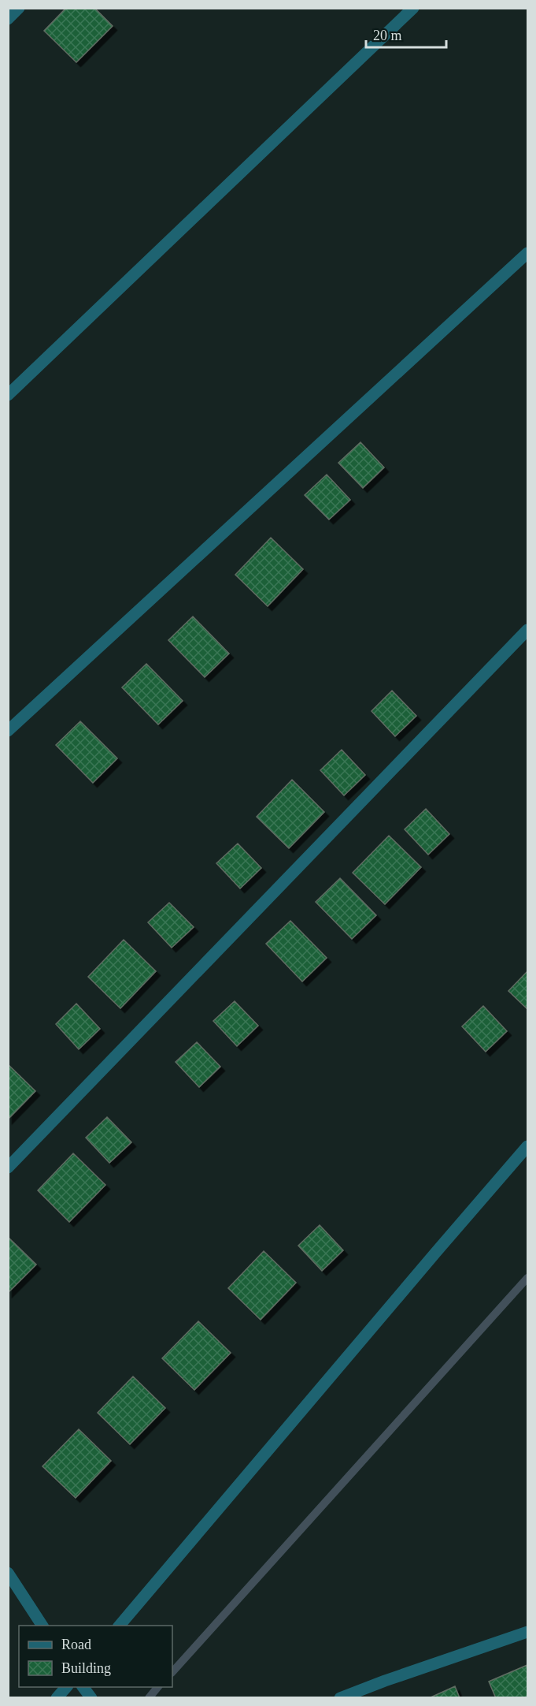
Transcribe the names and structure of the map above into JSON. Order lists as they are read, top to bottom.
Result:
{
  "legend": ["Road", "Building"],
  "scale_bar": "20 m"
}
